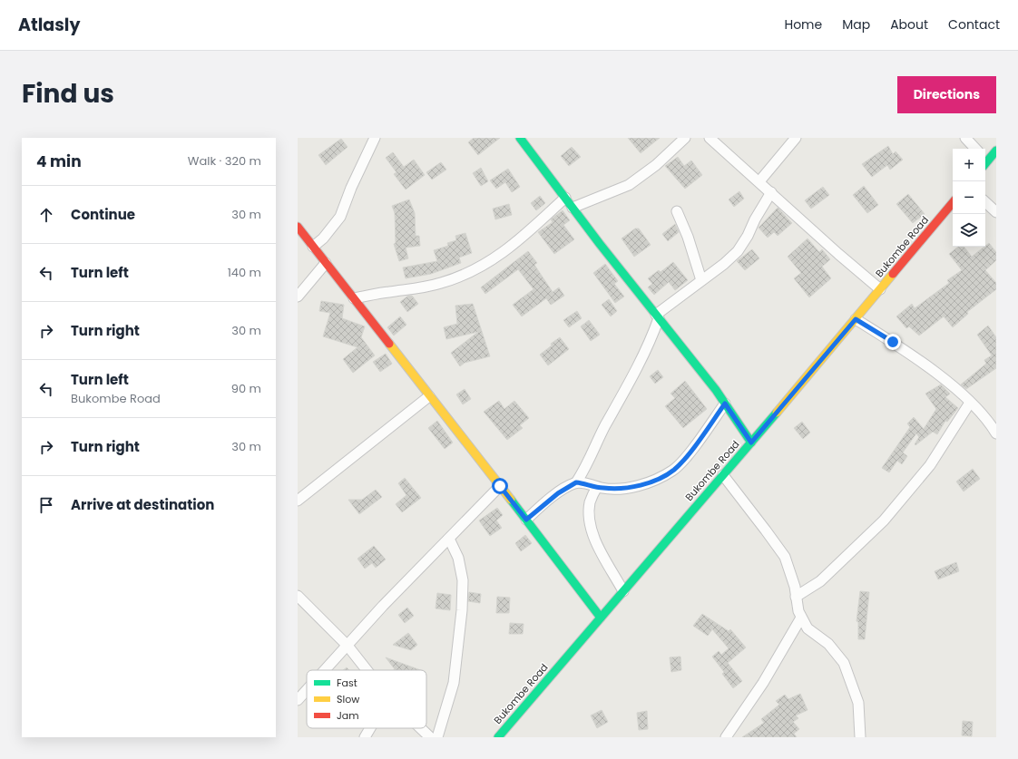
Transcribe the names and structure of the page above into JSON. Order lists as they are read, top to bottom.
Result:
{
  "streets": {
    "street": ["Bukombe Road"]
  },
  "legend": ["Fast", "Slow", "Jam"],
  "page": {
    "header": "Atlasly",
    "nav": [
      "Home",
      "Map",
      "About",
      "Contact"
    ],
    "title": "Find us",
    "buttons": "Directions",
    "heading": ["4 min", "Walk · 320 m"],
    "map_buttons": ["+", "−"],
    "list": [
      ["Continue", "30 m"],
      ["Turn left", "140 m"],
      ["Turn right", "30 m"],
      ["Turn left", "Bukombe Road", "90 m"],
      ["Turn right", "30 m"],
      "Arrive at destination"
    ]
  }
}
